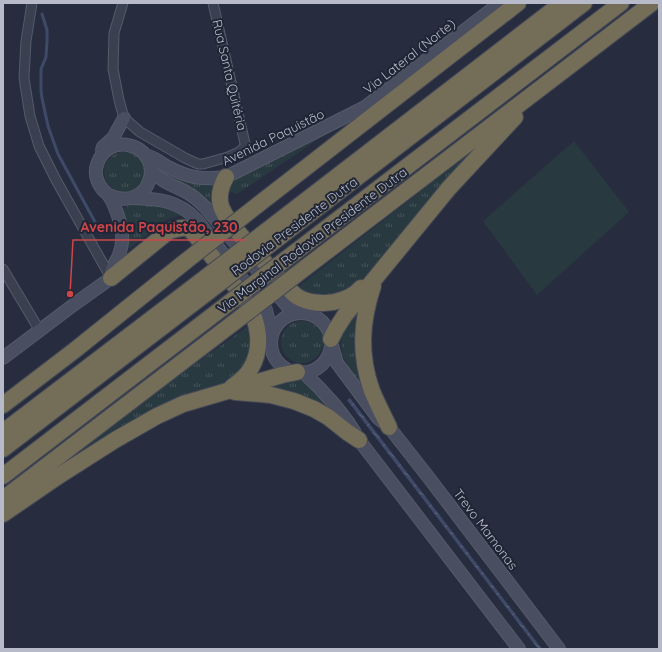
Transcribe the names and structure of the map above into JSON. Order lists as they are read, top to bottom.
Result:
{
  "streets": {
    "highway": ["Rodovia Presidente Dutra", "Via Marginal Rodovia Presidente Dutra"],
    "main road": ["Via Lateral (Norte)", "Avenida Paquistão", "Trevo Mamonas"],
    "street": ["Rua Santa Quitéria"]
  },
  "crossings": [
    ["Via Lateral (Norte)", "Avenida Paquistão"]
  ],
  "places": ["Avenida Paquistão, 230"]
}
